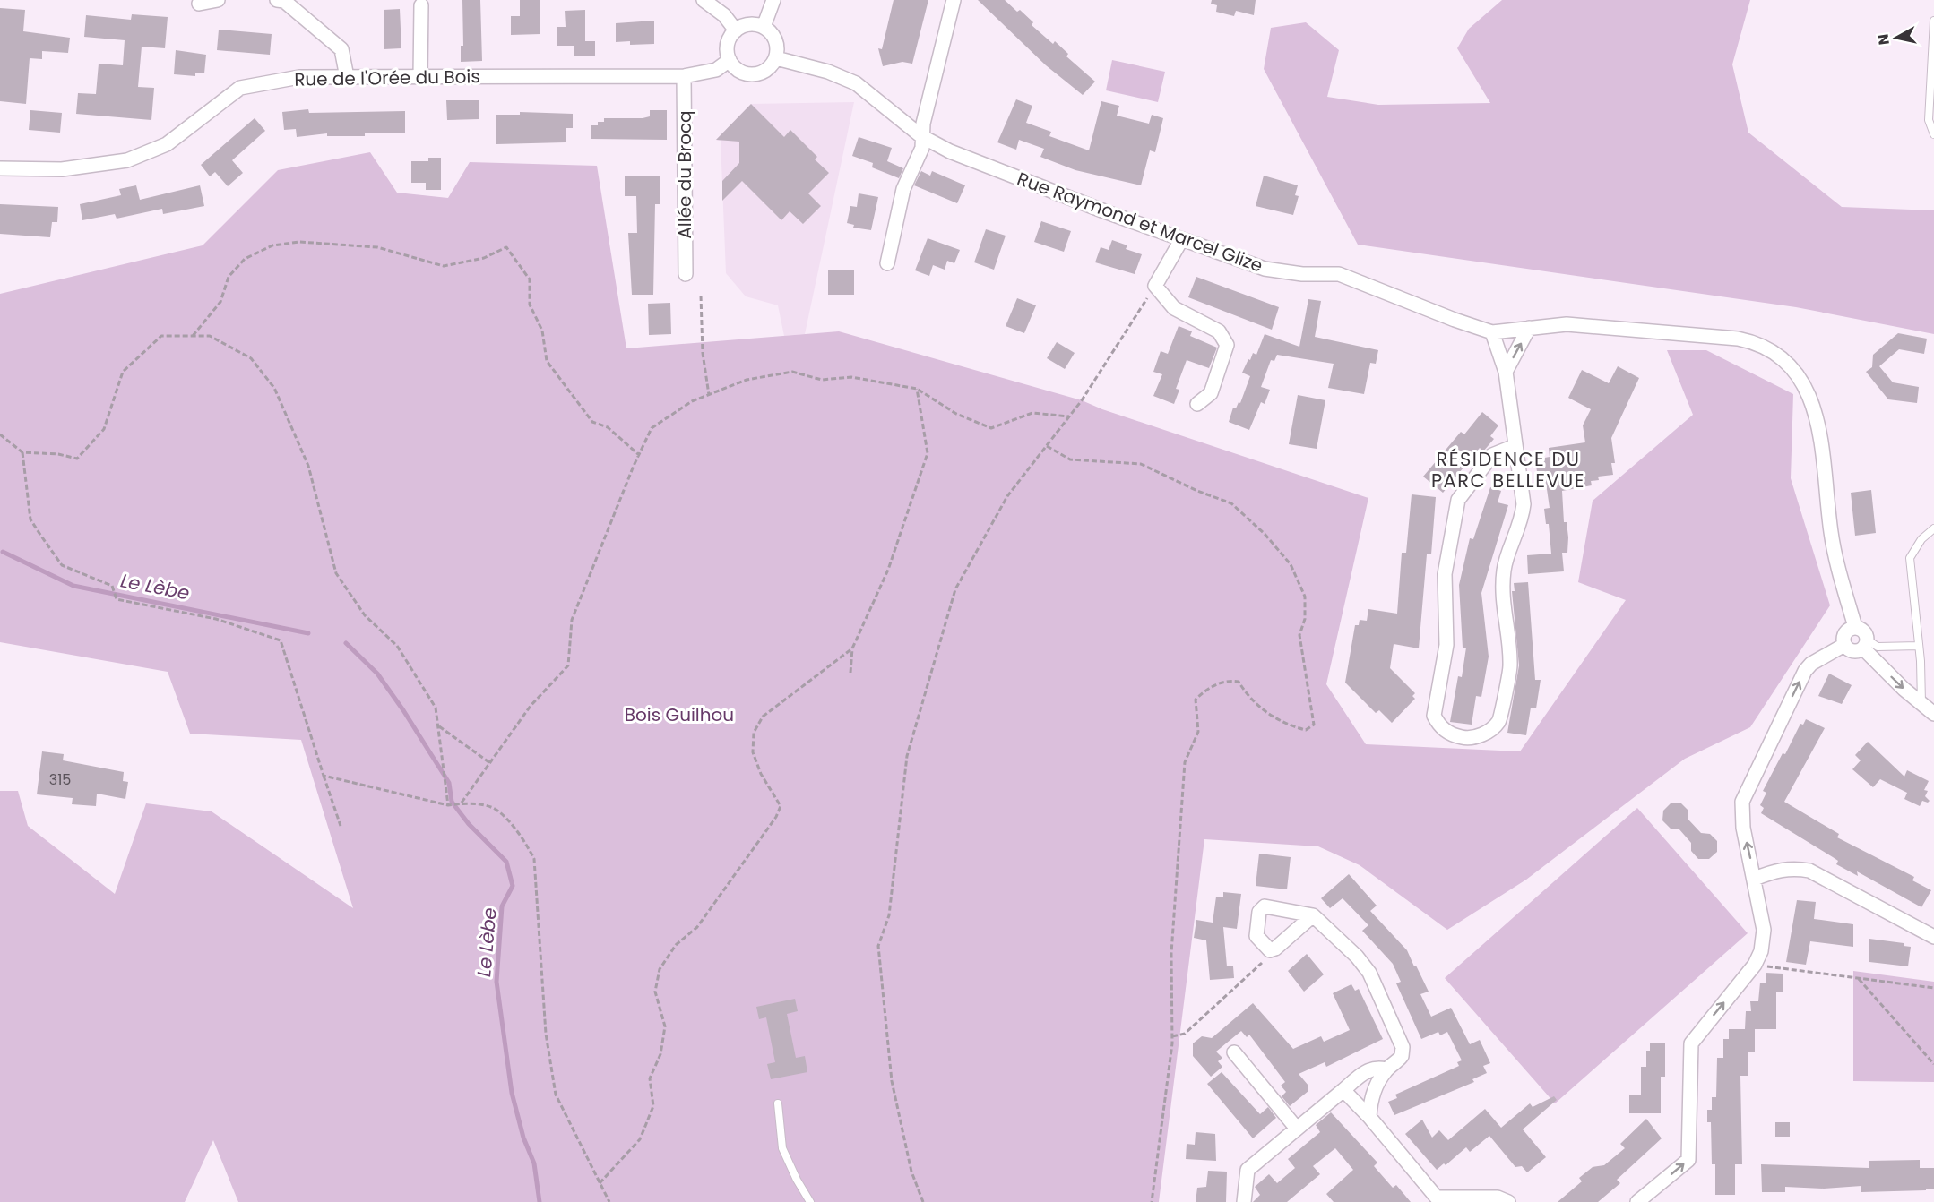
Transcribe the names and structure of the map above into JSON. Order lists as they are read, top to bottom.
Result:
{
  "streets": {
    "street": ["Rue de l'Orée du Bois", "Allée du Brocq", "Rue Raymond et Marcel Glize"]
  },
  "crossings": [
    ["Rue de l'Orée du Bois", "Allée du Brocq"],
    ["Rue de l'Orée du Bois", "Rue Raymond et Marcel Glize"]
  ],
  "districts": ["RÉSIDENCE DU PARC BELLEVUE"],
  "water": ["Le Lèbe"],
  "parks": ["Bois Guilhou"],
  "house_numbers": ["315"],
  "north": "left"
}
